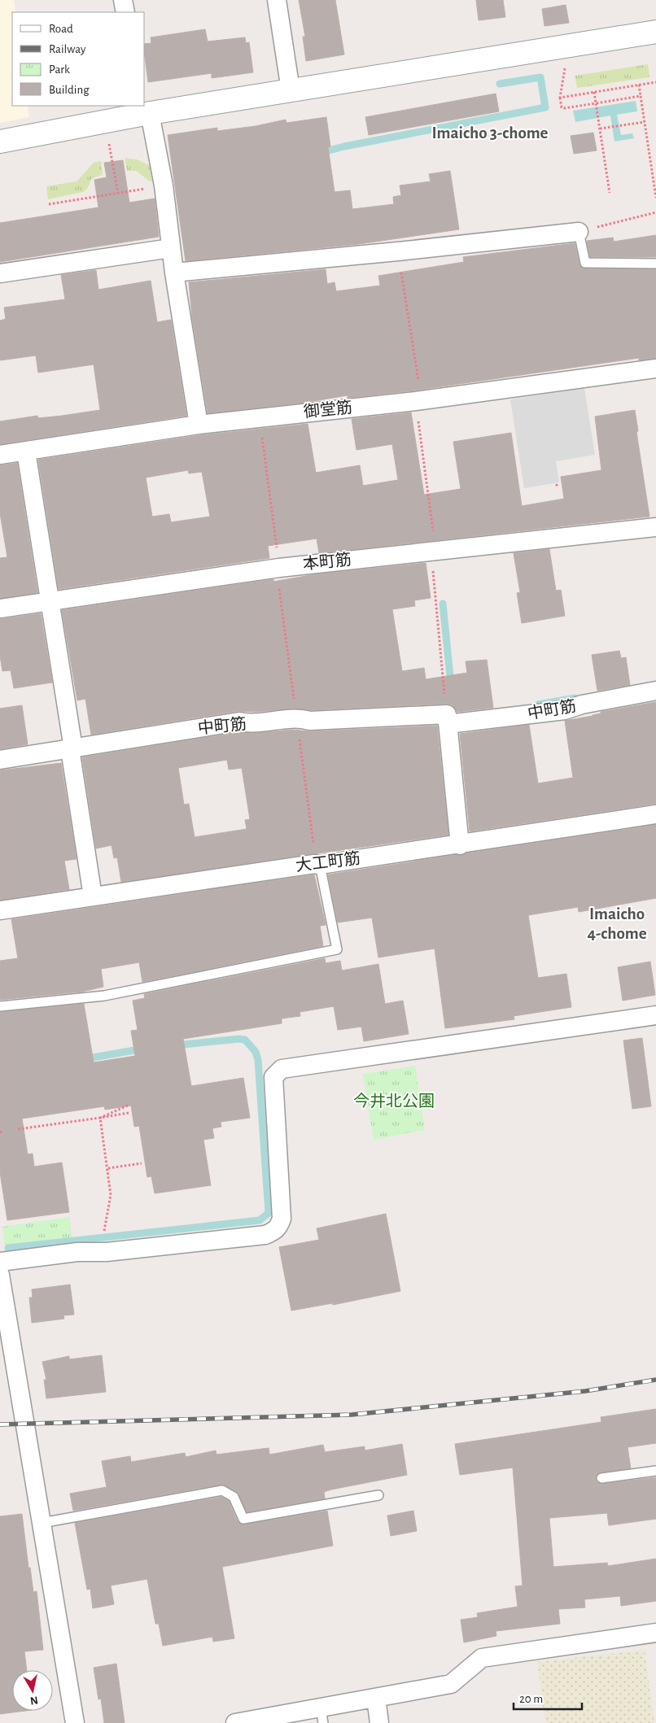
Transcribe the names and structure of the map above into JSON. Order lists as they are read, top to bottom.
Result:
{
  "streets": {
    "street": [
      "御堂筋",
      "本町筋",
      "中町筋",
      "大工町筋"
    ]
  },
  "districts": ["Imaicho 3-chome", "Imaicho 4-chome"],
  "parks": ["今井北公園"],
  "legend": [
    "Road",
    "Railway",
    "Park",
    "Building"
  ],
  "scale_bar": "20 m",
  "north": "bottom"
}
